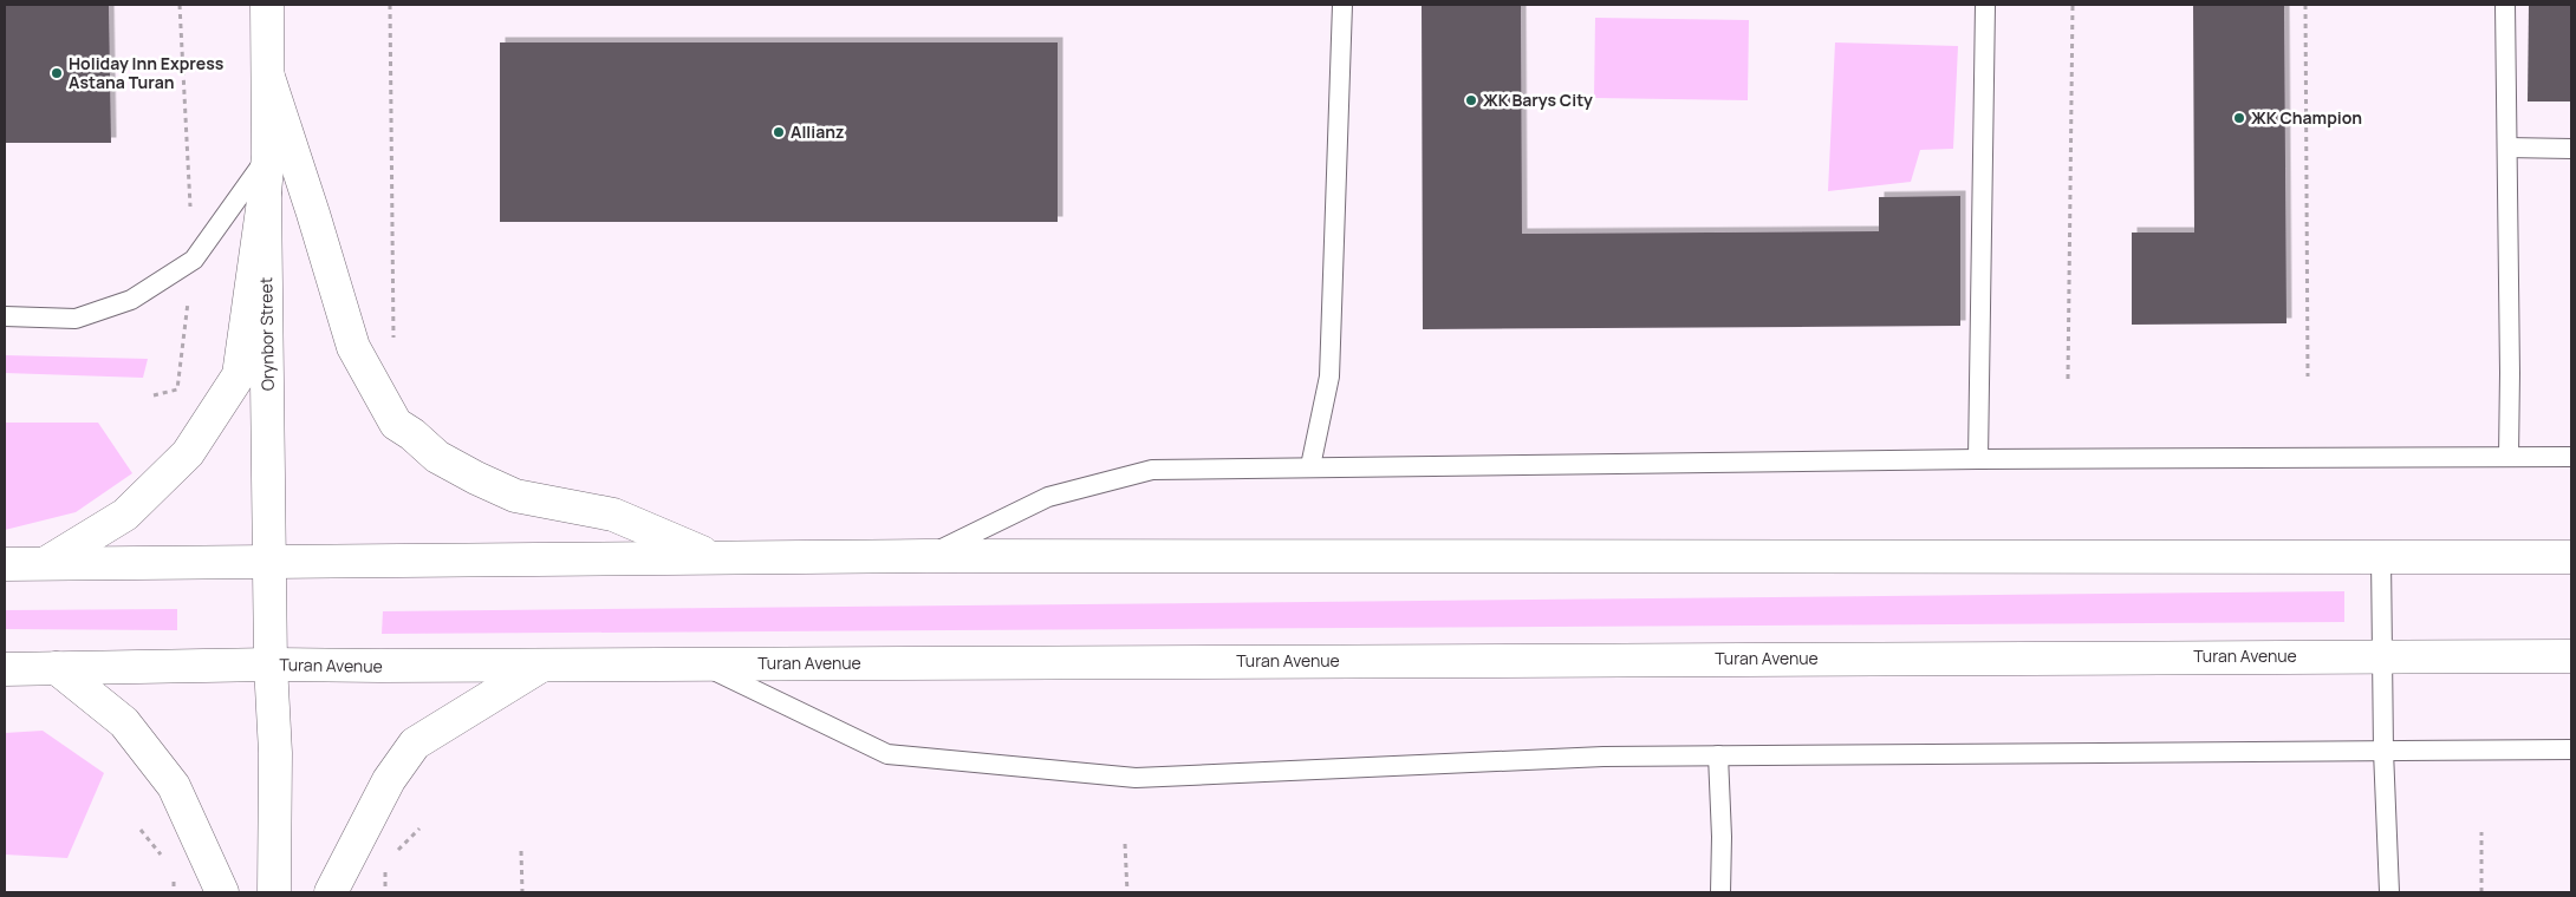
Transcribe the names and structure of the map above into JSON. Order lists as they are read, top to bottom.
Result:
{
  "streets": {
    "main road": ["Orynbor Street", "Turan Avenue"]
  },
  "crossings": [
    ["Orynbor Street", "Turan Avenue"]
  ],
  "places": [
    "Holiday Inn Express Astana Turan",
    "ЖК Barys City",
    "ЖК Champion",
    "Allianz"
  ]
}
